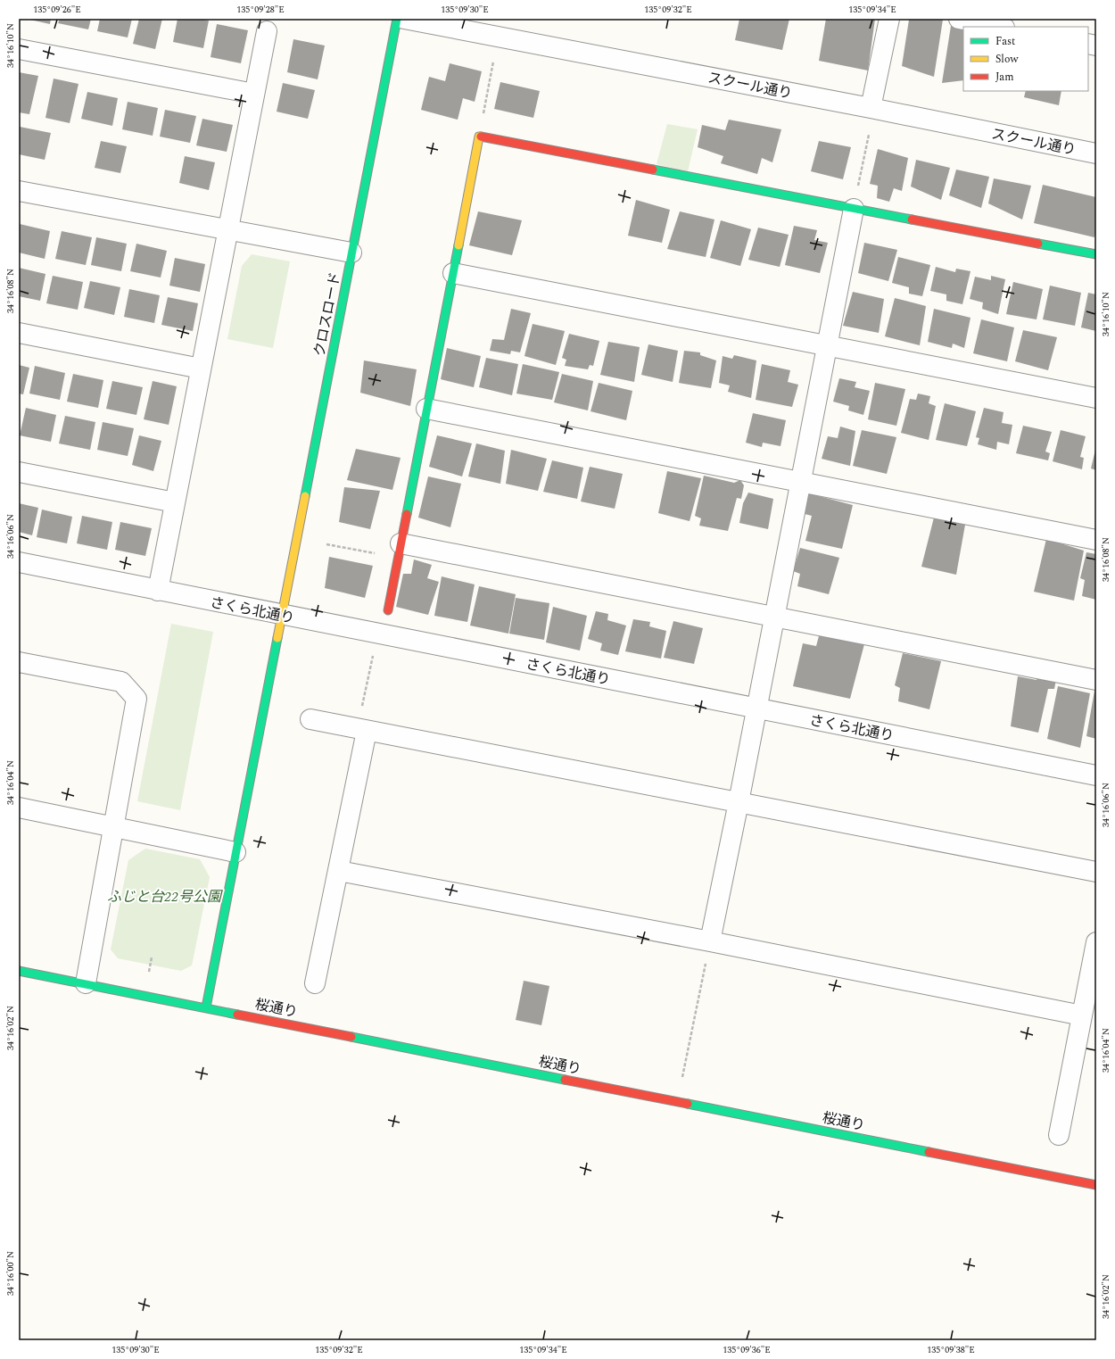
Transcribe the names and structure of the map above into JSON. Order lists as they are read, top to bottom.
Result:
{
  "streets": {
    "street": [
      "スクール通り",
      "クロスロード",
      "さくら北通り",
      "桜通り"
    ]
  },
  "crossings": [
    ["クロスロード", "さくら北通り"],
    ["クロスロード", "桜通り"]
  ],
  "parks": ["ふじと台22号公園"],
  "legend": ["Fast", "Slow", "Jam"],
  "coordinates": [
    "135°09'26\"E",
    "135°09'28\"E",
    "135°09'30\"E",
    "135°09'32\"E",
    "135°09'34\"E",
    "34°16'10\"N",
    "34°16'08\"N",
    "34°16'06\"N",
    "34°16'04\"N",
    "34°16'02\"N",
    "34°16'00\"N",
    "135°09'36\"E",
    "135°09'38\"E"
  ]
}
